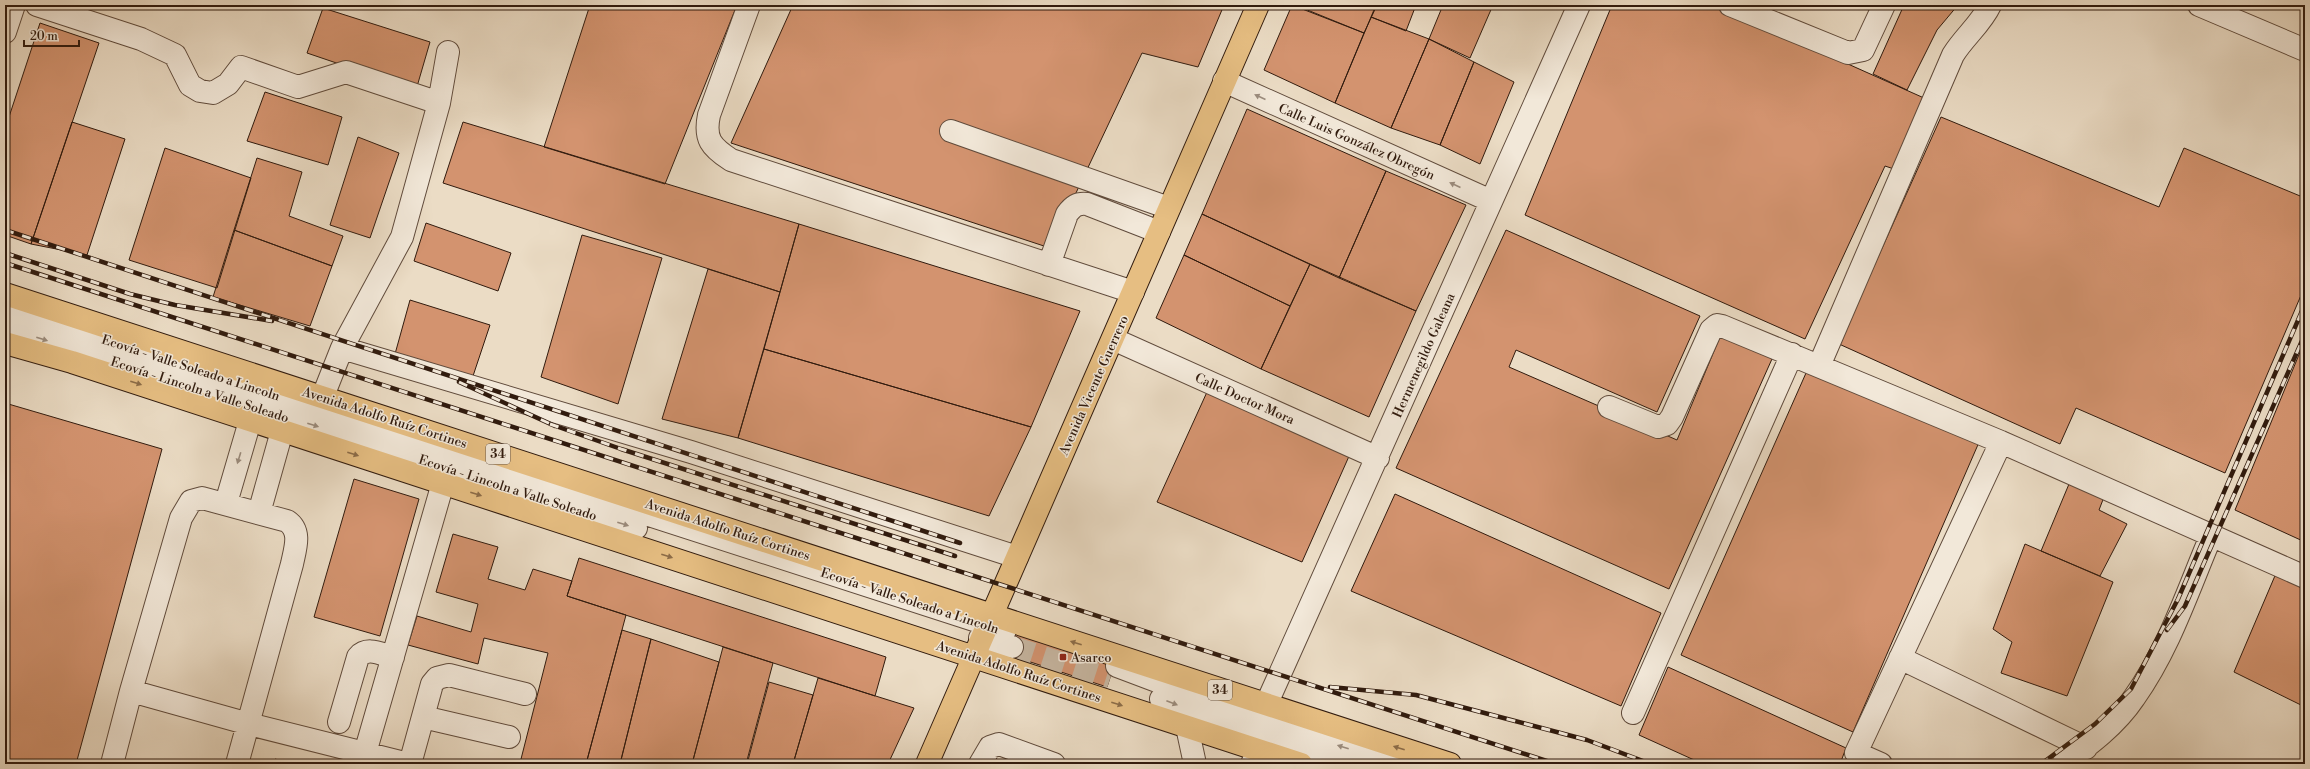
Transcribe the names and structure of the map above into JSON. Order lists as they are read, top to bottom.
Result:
{
  "streets": {
    "main road": ["Avenida Vicente Guerrero", "Avenida Adolfo Ruíz Cortines", "34"],
    "street": [
      "Calle Luis González Obregón",
      "Hermenegildo Galeana",
      "Ecovía - Valle Soleado a Lincoln",
      "Ecovía - Lincoln a Valle Soleado",
      "Calle Doctor Mora"
    ]
  },
  "crossings": [
    ["Calle Luis González Obregón", "Hermenegildo Galeana"],
    ["Calle Luis González Obregón", "Avenida Vicente Guerrero"],
    ["Hermenegildo Galeana", "Calle Doctor Mora"],
    ["Hermenegildo Galeana", "Avenida Adolfo Ruíz Cortines"],
    ["Ecovía - Valle Soleado a Lincoln", "Avenida Vicente Guerrero"],
    ["Ecovía - Valle Soleado a Lincoln", "Ecovía - Lincoln a Valle Soleado"],
    ["Ecovía - Valle Soleado a Lincoln", "Avenida Adolfo Ruíz Cortines"],
    ["Avenida Vicente Guerrero", "Ecovía - Lincoln a Valle Soleado"],
    ["Avenida Vicente Guerrero", "Calle Doctor Mora"],
    ["Avenida Vicente Guerrero", "Avenida Adolfo Ruíz Cortines"],
    ["Ecovía - Lincoln a Valle Soleado", "Avenida Adolfo Ruíz Cortines"]
  ],
  "one_way": ["Calle Luis González Obregón"],
  "places": {
    "transit": ["Asarco"]
  },
  "scale_bar": "20 m"
}
